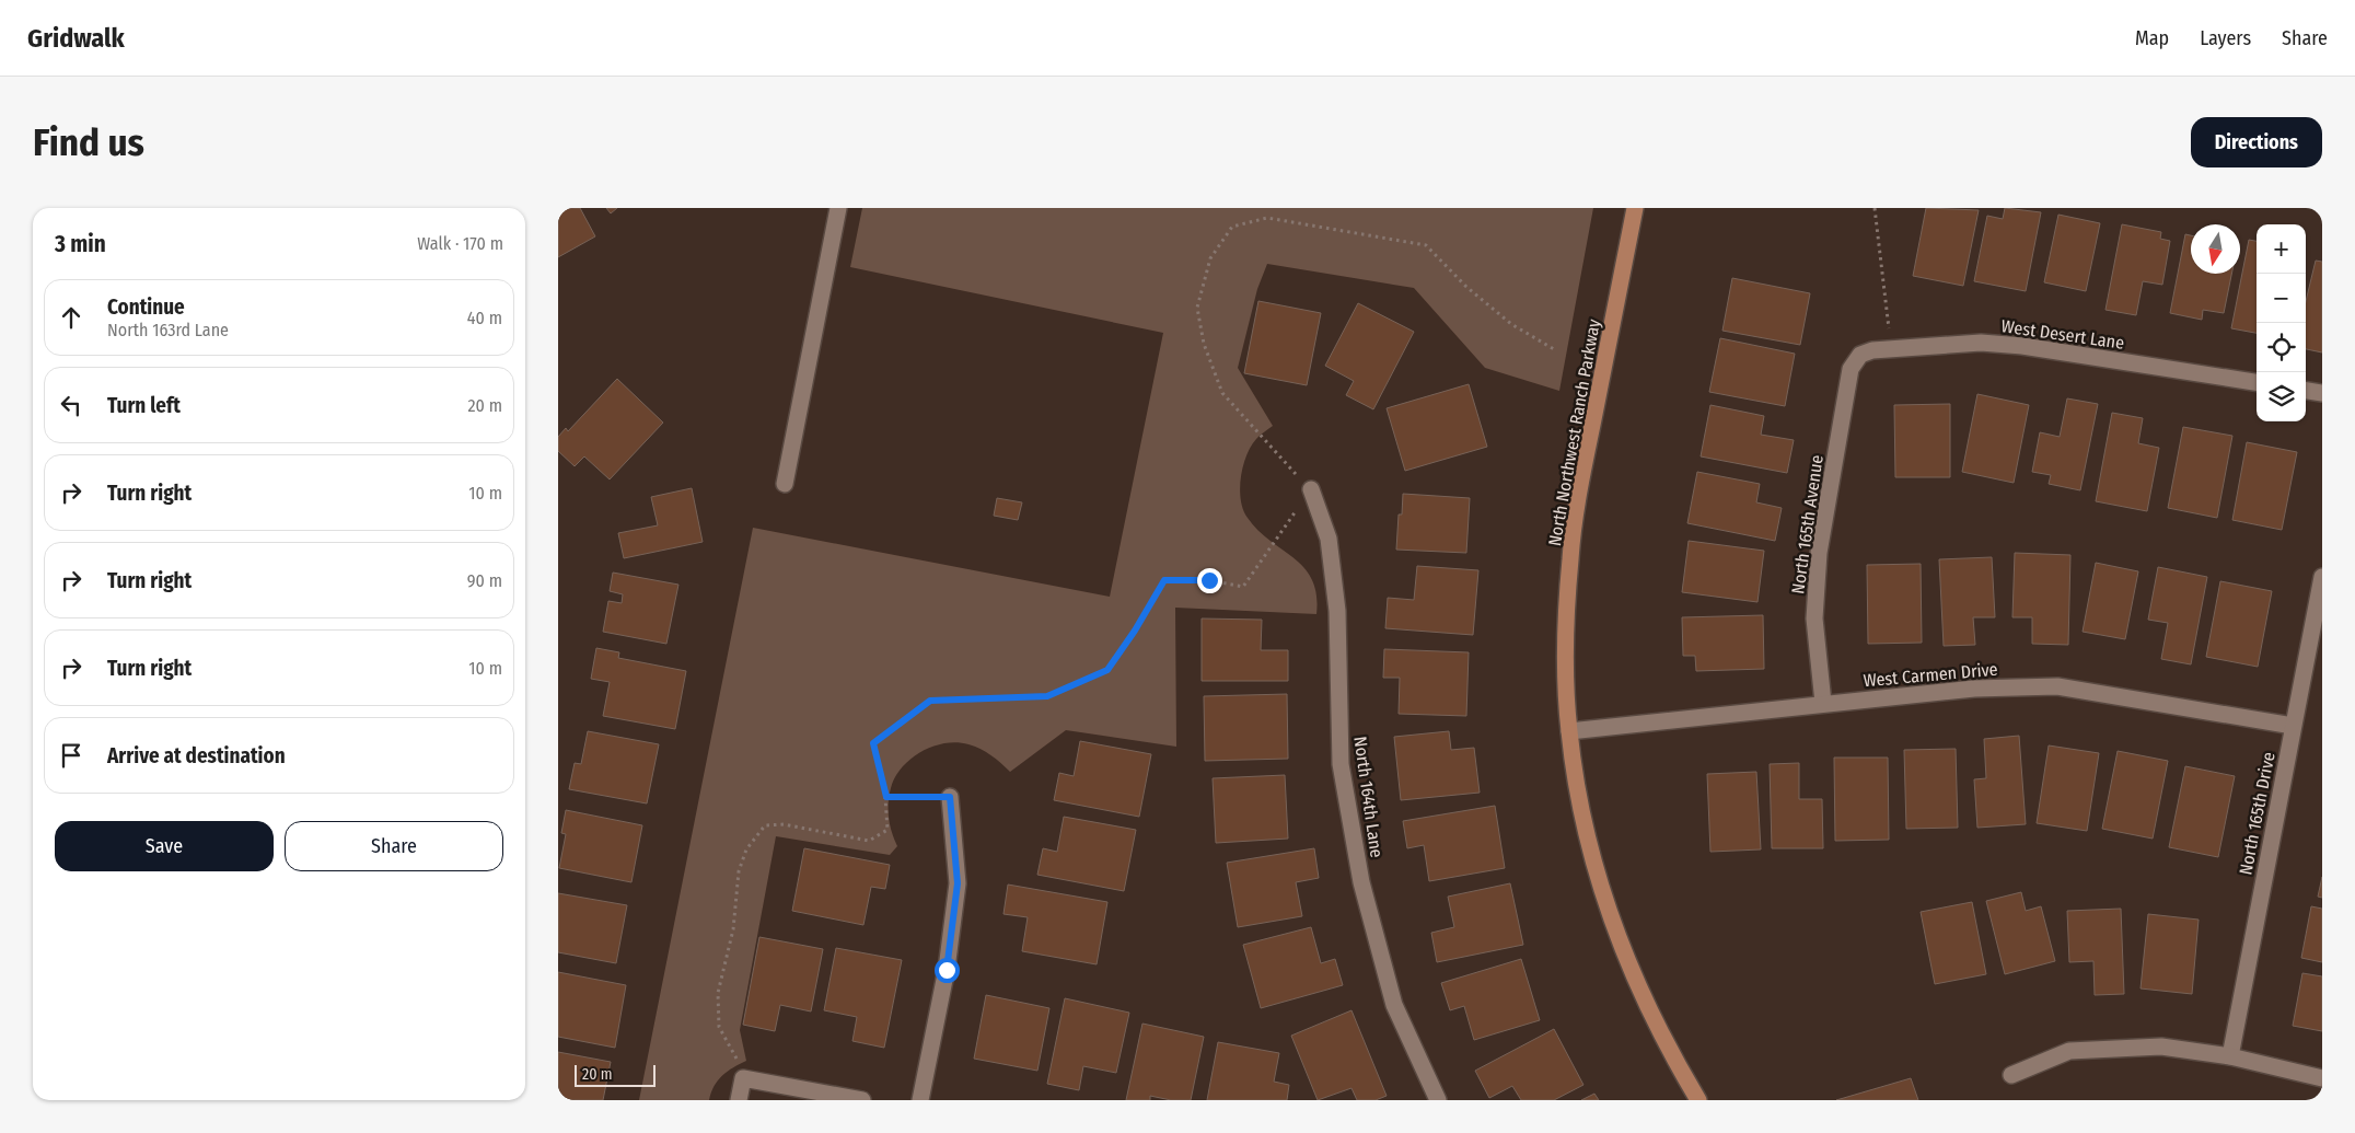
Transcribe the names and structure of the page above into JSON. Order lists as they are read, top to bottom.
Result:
{
  "streets": {
    "main road": ["North Northwest Ranch Parkway"],
    "street": [
      "West Desert Lane",
      "North 165th Avenue",
      "West Carmen Drive",
      "North 164th Lane",
      "North 165th Drive"
    ]
  },
  "crossings": [
    ["West Desert Lane", "North 165th Avenue"],
    ["North Northwest Ranch Parkway", "West Carmen Drive"],
    ["North 165th Avenue", "West Carmen Drive"],
    ["West Carmen Drive", "North 165th Drive"]
  ],
  "scale_bar": "20 m",
  "north": "bottom",
  "page": {
    "header": "Gridwalk",
    "nav": ["Map", "Layers", "Share"],
    "buttons": [
      "Directions",
      ["Save", "Share"]
    ],
    "title": "Find us",
    "heading": ["3 min", "Walk · 170 m"],
    "map_buttons": ["+", "−"],
    "list": [
      ["Continue", "North 163rd Lane", "40 m"],
      ["Turn left", "20 m"],
      ["Turn right", "10 m"],
      ["Turn right", "90 m"],
      ["Turn right", "10 m"],
      "Arrive at destination"
    ],
    "scale": "20 m"
  }
}
